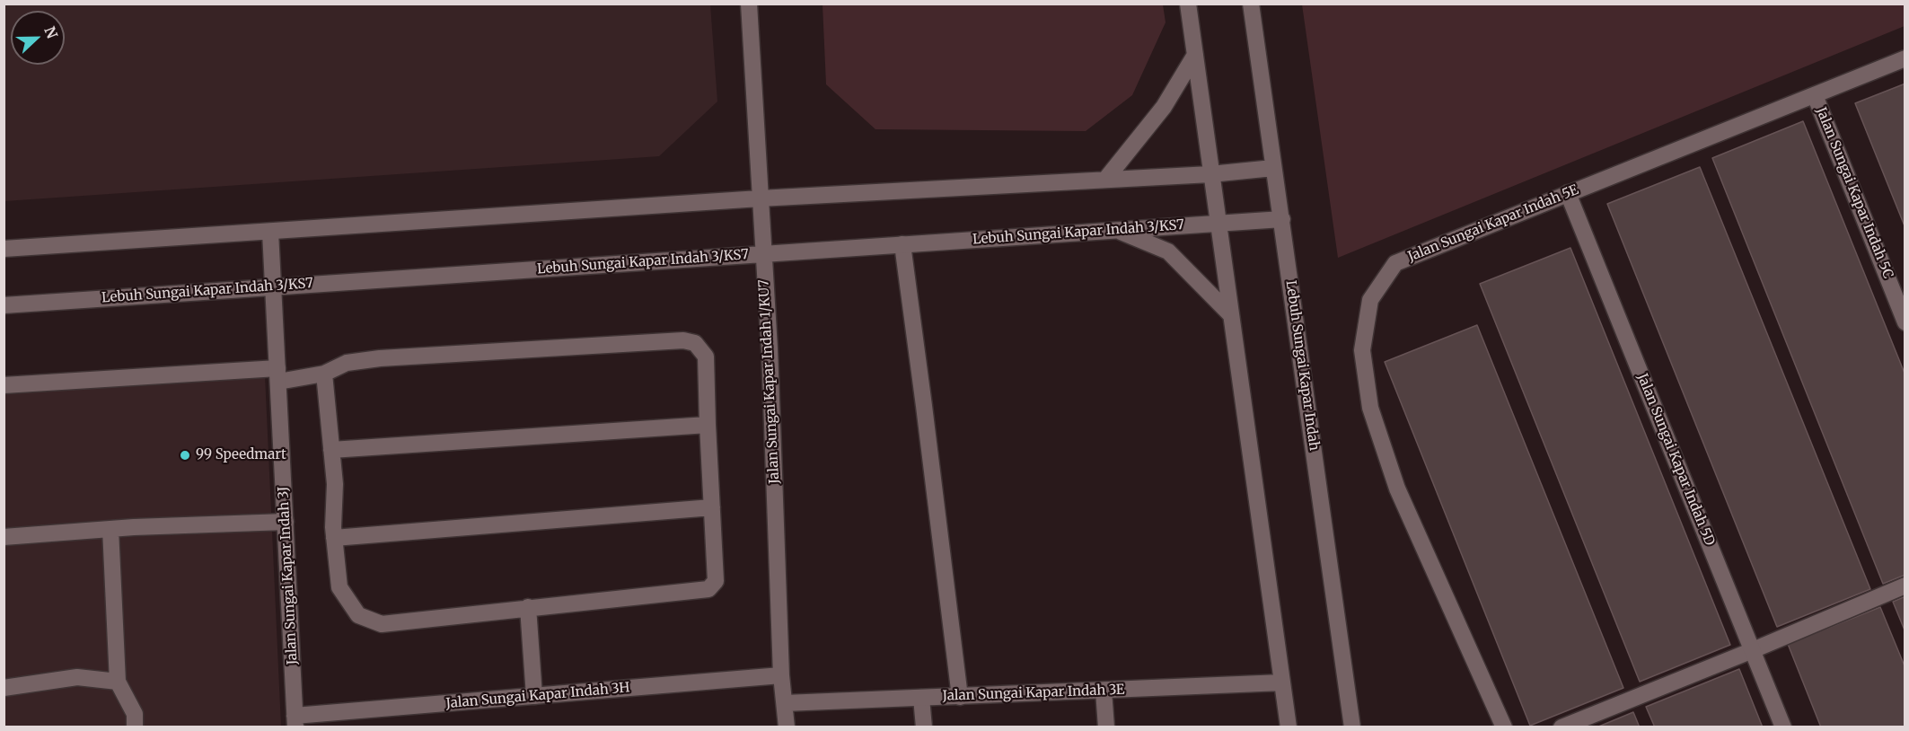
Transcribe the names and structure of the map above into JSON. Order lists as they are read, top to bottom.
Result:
{
  "streets": {
    "street": [
      "Jalan Sungai Kapar Indah 5C",
      "Jalan Sungai Kapar Indah 5E",
      "Lebuh Sungai Kapar Indah 3/KS7",
      "Lebuh Sungai Kapar Indah",
      "Jalan Sungai Kapar Indah 1/KU7",
      "Jalan Sungai Kapar Indah 5D",
      "Jalan Sungai Kapar Indah 3J",
      "Jalan Sungai Kapar Indah 3E",
      "Jalan Sungai Kapar Indah 3H"
    ]
  },
  "crossings": [
    ["Jalan Sungai Kapar Indah 5C", "Jalan Sungai Kapar Indah 5E"],
    ["Jalan Sungai Kapar Indah 5E", "Jalan Sungai Kapar Indah 5D"],
    ["Lebuh Sungai Kapar Indah 3/KS7", "Lebuh Sungai Kapar Indah"],
    ["Lebuh Sungai Kapar Indah 3/KS7", "Jalan Sungai Kapar Indah 1/KU7"],
    ["Lebuh Sungai Kapar Indah 3/KS7", "Jalan Sungai Kapar Indah 3J"],
    ["Jalan Sungai Kapar Indah 1/KU7", "Jalan Sungai Kapar Indah 3E"],
    ["Jalan Sungai Kapar Indah 1/KU7", "Jalan Sungai Kapar Indah 3H"],
    ["Jalan Sungai Kapar Indah 3J", "Jalan Sungai Kapar Indah 3H"]
  ],
  "places": ["99 Speedmart"],
  "north": "right"
}
